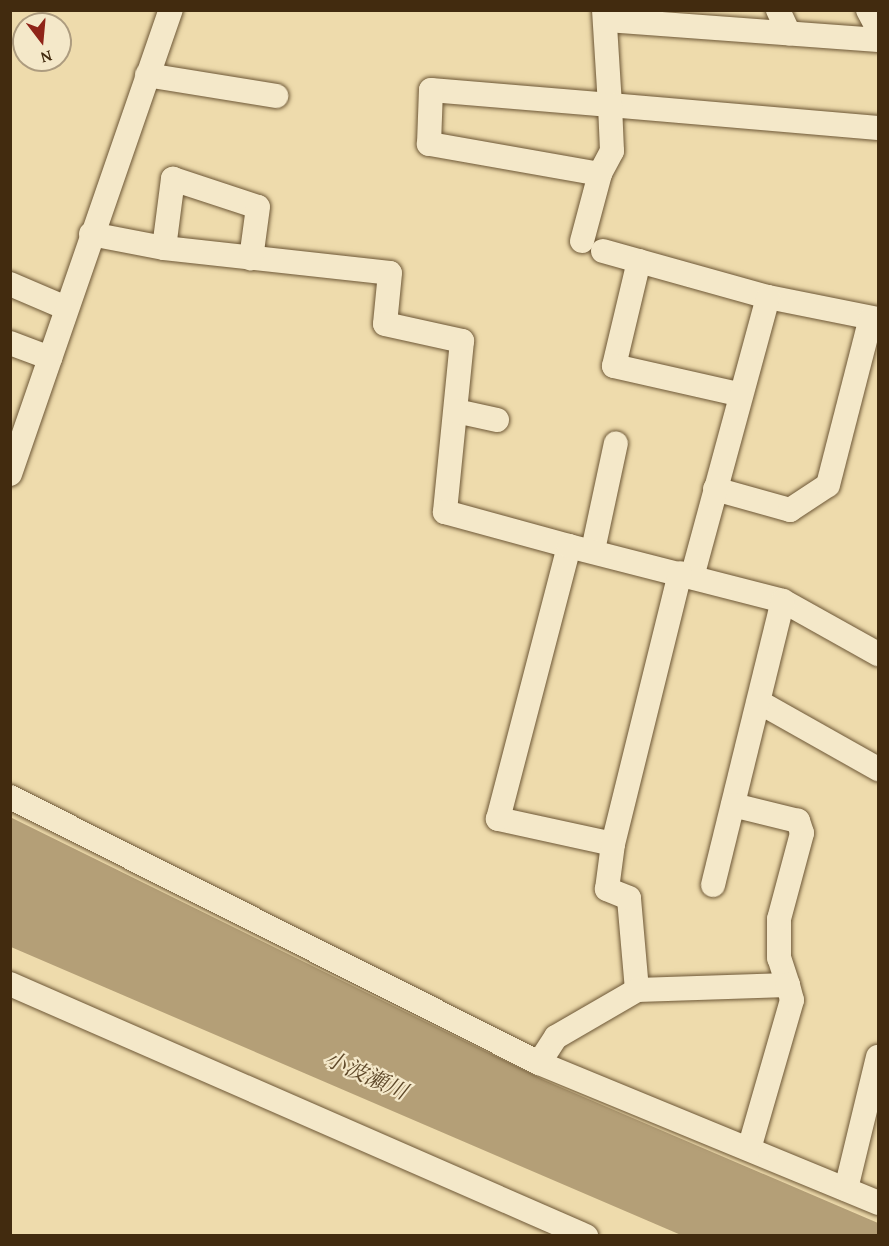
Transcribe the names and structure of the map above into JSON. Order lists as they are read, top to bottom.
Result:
{
  "water": ["小波瀬川"],
  "north": "bottom"
}
